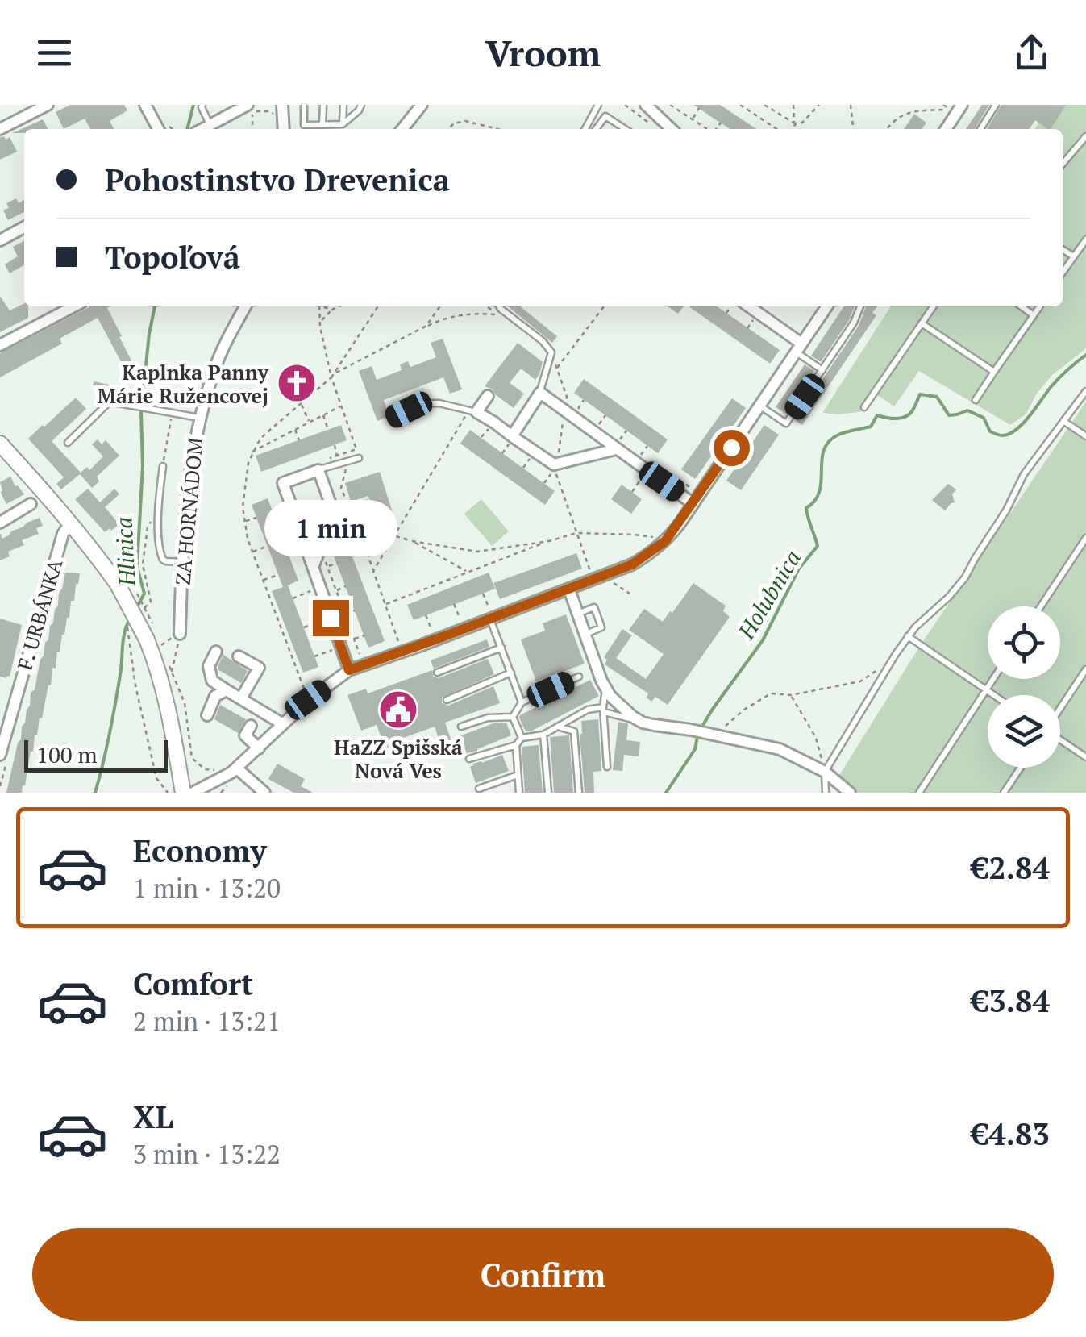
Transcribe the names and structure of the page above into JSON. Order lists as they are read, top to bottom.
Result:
{
  "streets": {
    "street": ["ZA HORNÁDOM", "F. URBÁNKA"]
  },
  "water": ["Hlinica", "Holubnica"],
  "places": {
    "church": ["Kaplnka Panny Márie Ružencovej"],
    "public building": ["HaZZ Spišská Nová Ves"]
  },
  "scale_bar": "100 m",
  "page": {
    "header": "Vroom",
    "banner": ["Pohostinstvo Drevenica", "Topoľová"],
    "bubble": "1 min",
    "scale": "100 m",
    "list": [
      {
        "name": "Economy",
        "note": "1 min · 13:20",
        "value": "€2.84"
      },
      {
        "name": "Comfort",
        "note": "2 min · 13:21",
        "value": "€3.84"
      },
      {
        "name": "XL",
        "note": "3 min · 13:22",
        "value": "€4.83"
      }
    ],
    "buttons": "Confirm"
  }
}
